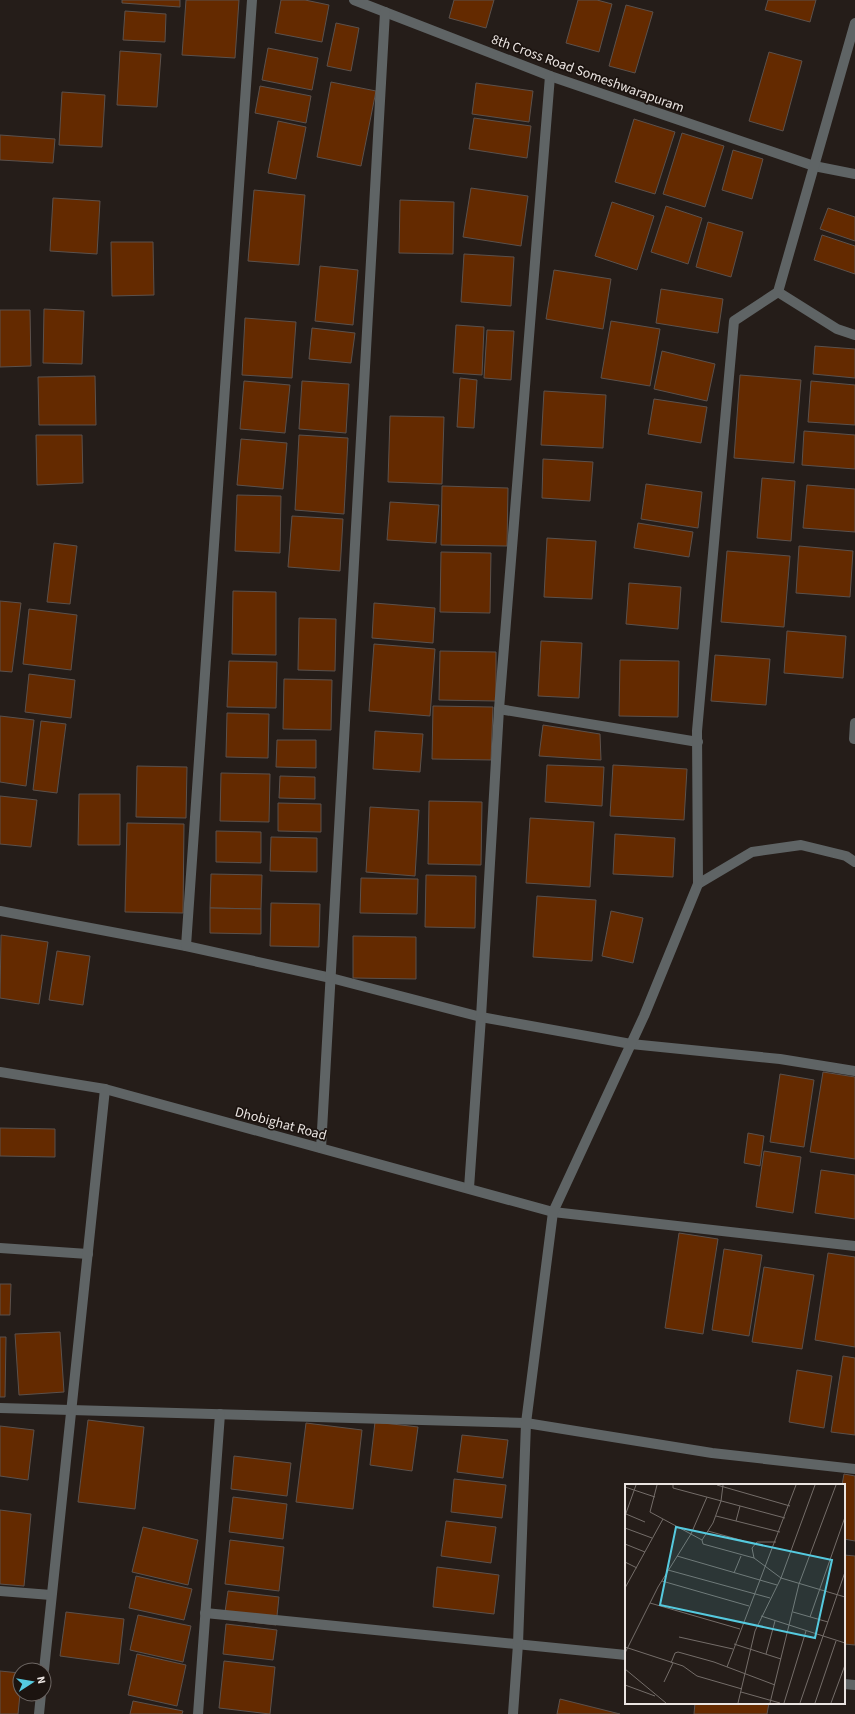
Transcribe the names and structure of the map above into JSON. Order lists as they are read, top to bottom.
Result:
{
  "streets": {
    "street": ["8th Cross Road Someshwarapuram", "Dhobighat Road"]
  },
  "north": "right"
}
